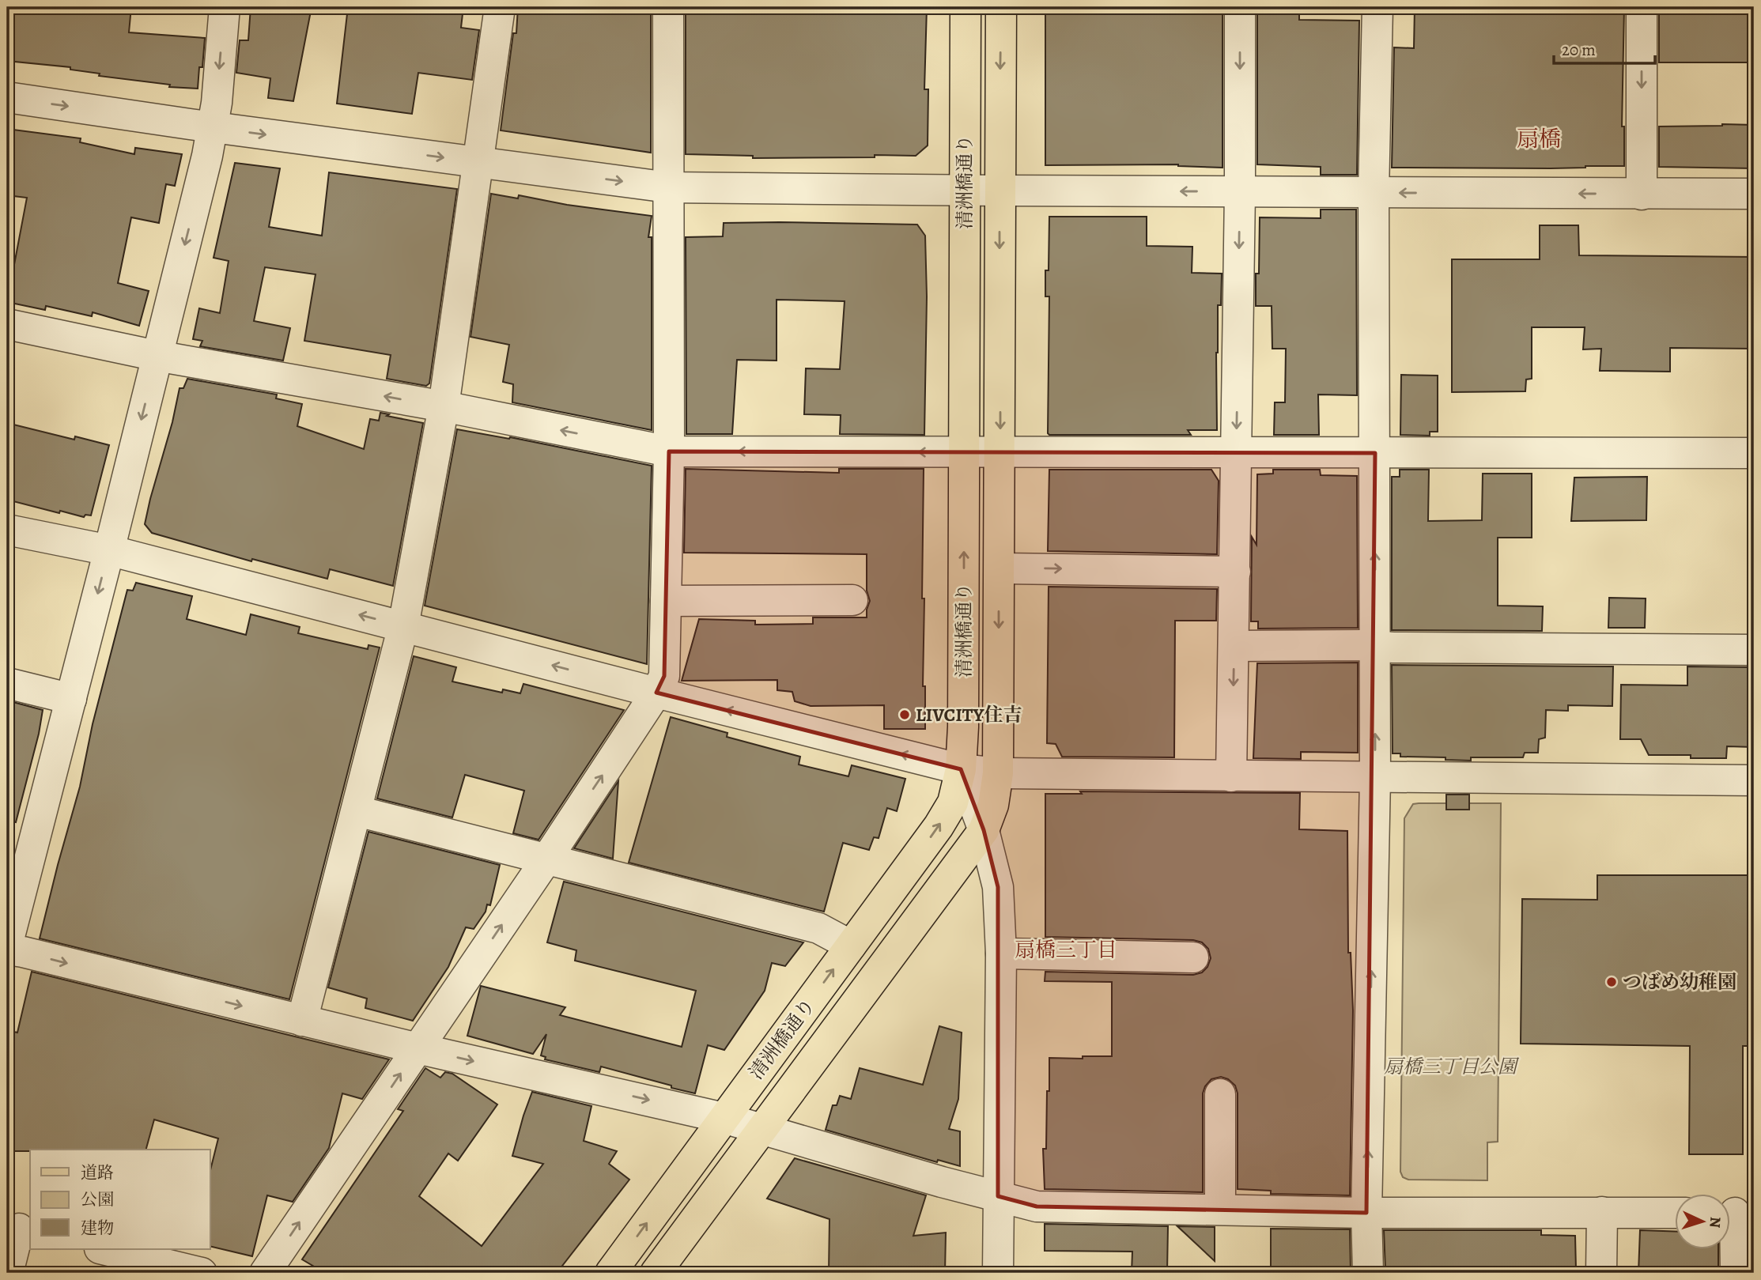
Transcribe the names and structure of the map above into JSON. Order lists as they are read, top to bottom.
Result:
{
  "streets": {
    "main road": ["清洲橋通り"]
  },
  "districts": ["扇橋", "扇橋三丁目"],
  "parks": ["扇橋三丁目公園"],
  "places": ["LIVCITY住吉", "つばめ幼稚園"],
  "legend": ["道路", "公園", "建物"],
  "scale_bar": "20 m",
  "north": "right"
}
